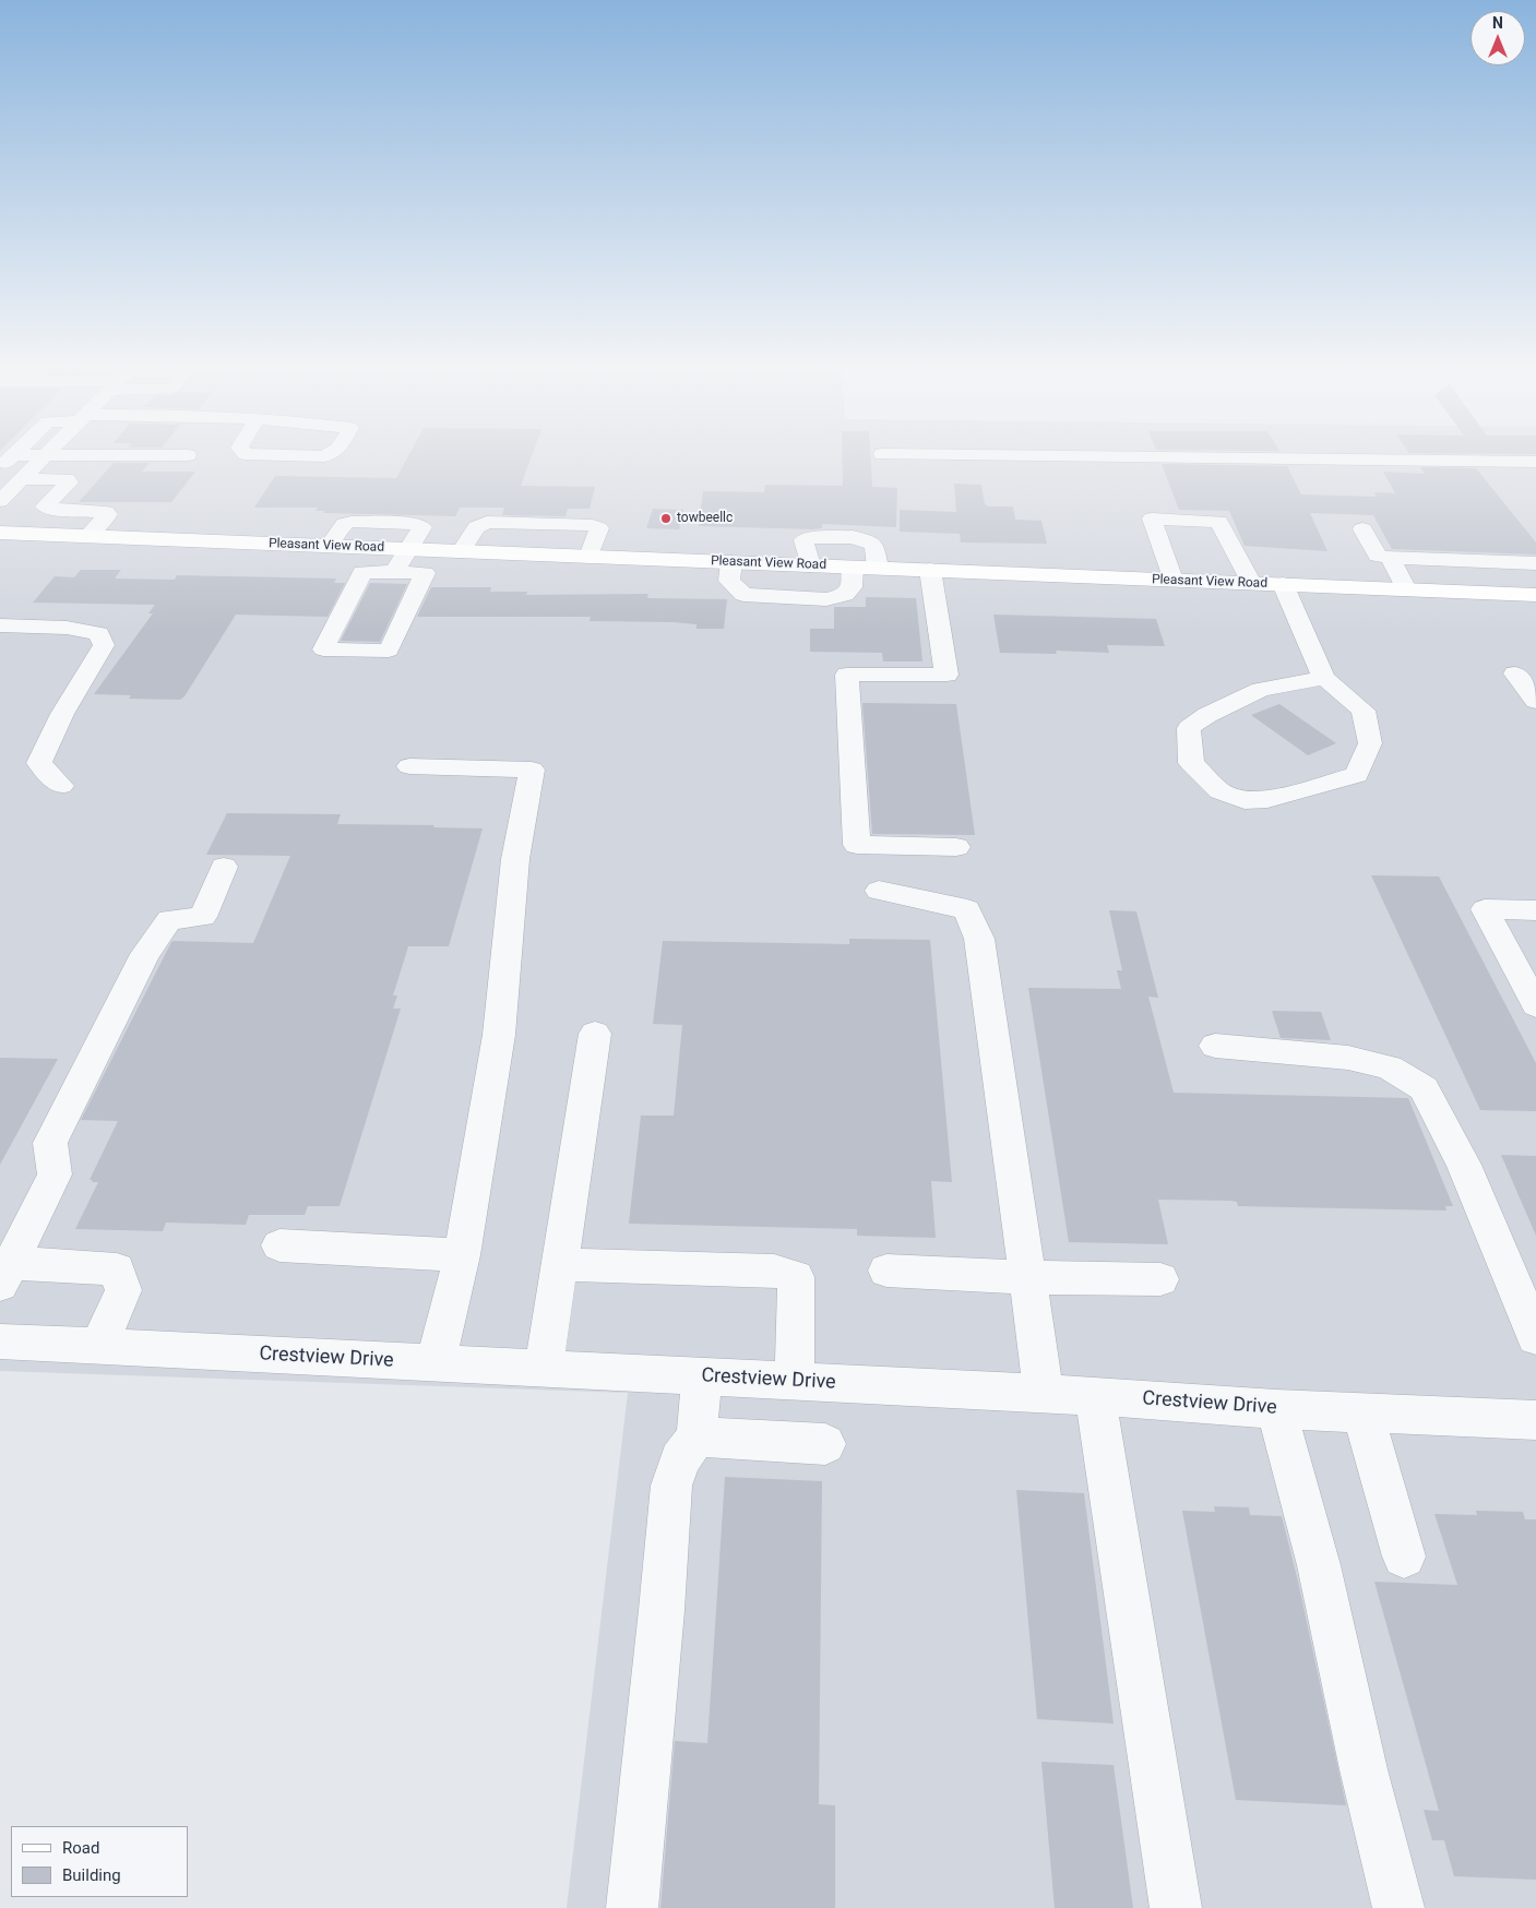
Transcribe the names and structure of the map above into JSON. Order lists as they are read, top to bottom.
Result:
{
  "streets": {
    "main road": ["Pleasant View Road"],
    "street": ["Crestview Drive"]
  },
  "places": ["towbeellc"],
  "legend": ["Road", "Building"],
  "north": "top"
}
